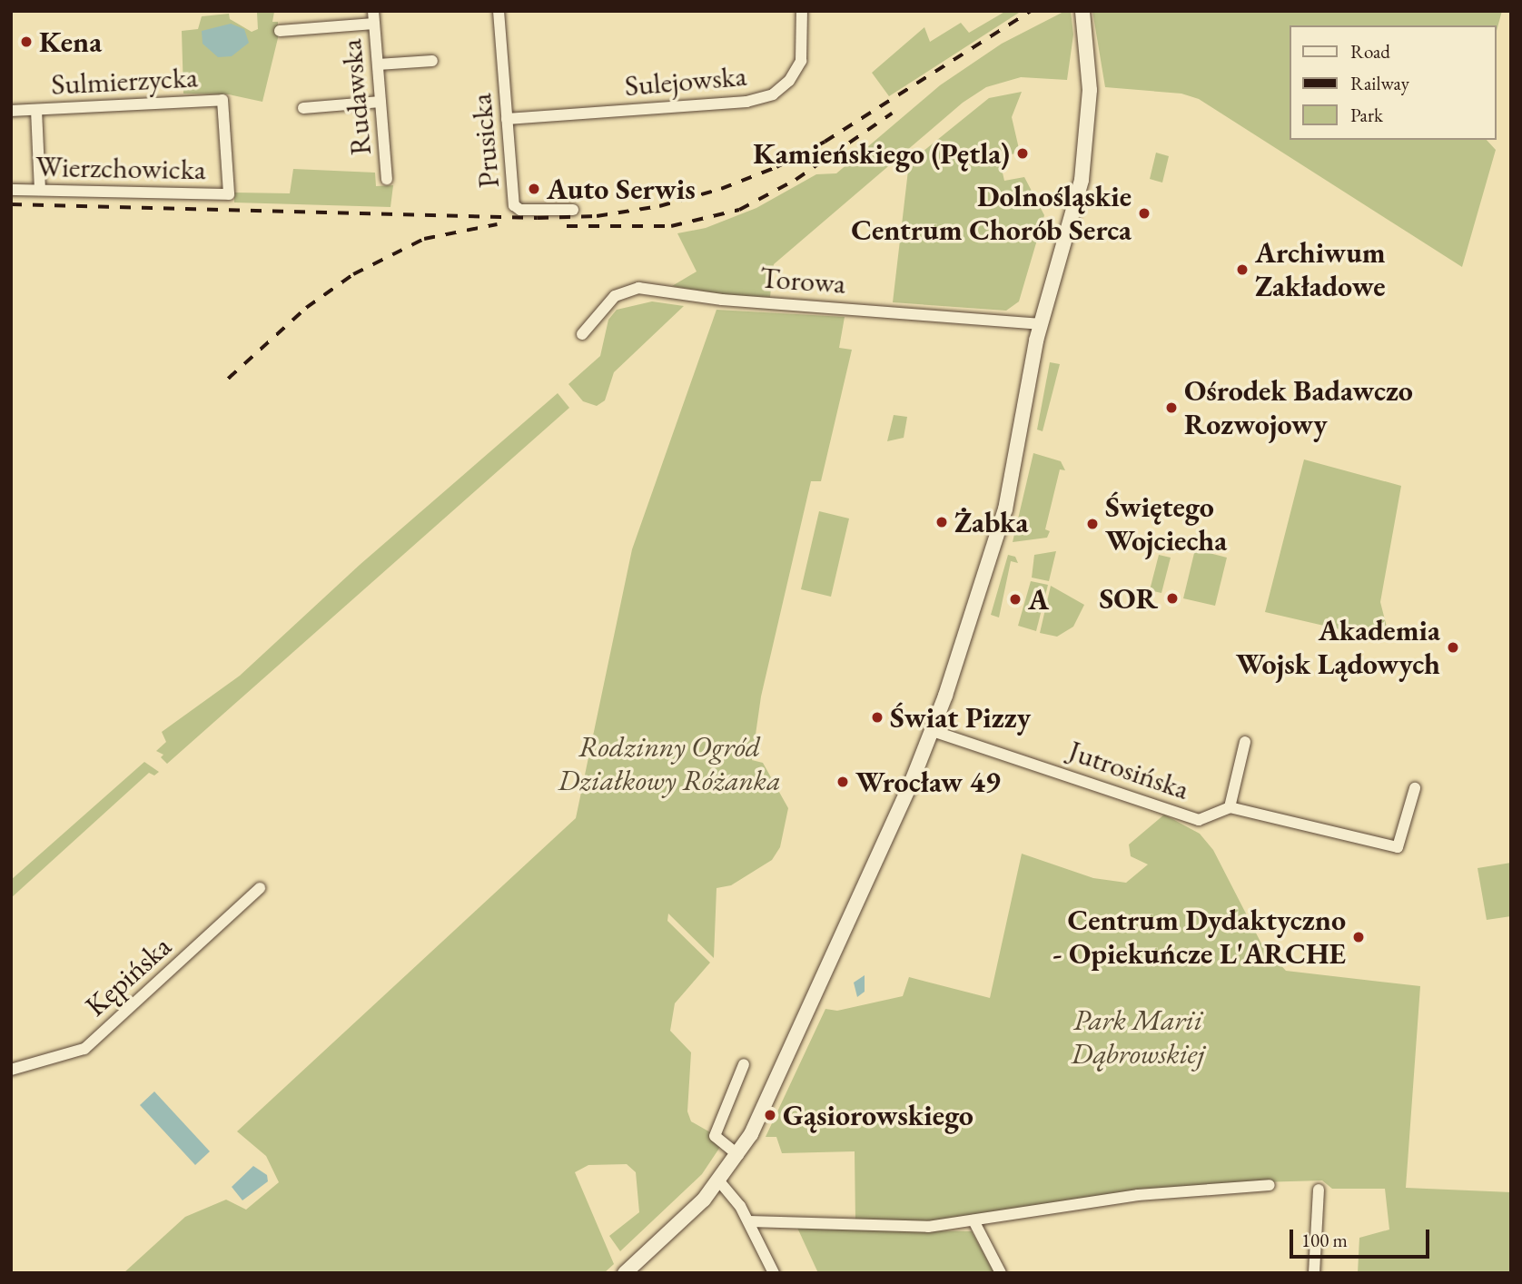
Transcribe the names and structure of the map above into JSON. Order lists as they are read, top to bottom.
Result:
{
  "streets": {
    "street": [
      "Sulmierzycka",
      "Sulejowska",
      "Rudawska",
      "Prusicka",
      "Wierzchowicka",
      "Torowa",
      "Jutrosińska",
      "Kępińska"
    ]
  },
  "crossings": [
    ["Sulmierzycka", "Wierzchowicka"],
    ["Sulejowska", "Prusicka"]
  ],
  "parks": ["Rodzinny Ogród Działkowy Różanka", "Park Marii Dąbrowskiej"],
  "places": [
    "Kena",
    "Kamieńskiego (Pętla)",
    "Auto Serwis",
    "Dolnośląskie Centrum Chorób Serca",
    "Archiwum Zakładowe",
    "Ośrodek Badawczo Rozwojowy",
    "Żabka",
    "Świętego Wojciecha",
    "SOR",
    "A",
    "Akademia Wojsk Lądowych",
    "Świat Pizzy",
    "Wrocław 49",
    "Centrum Dydaktyczno - Opiekuńcze L'ARCHE",
    "Gąsiorowskiego"
  ],
  "legend": ["Road", "Railway", "Park"],
  "scale_bar": "100 m"
}
